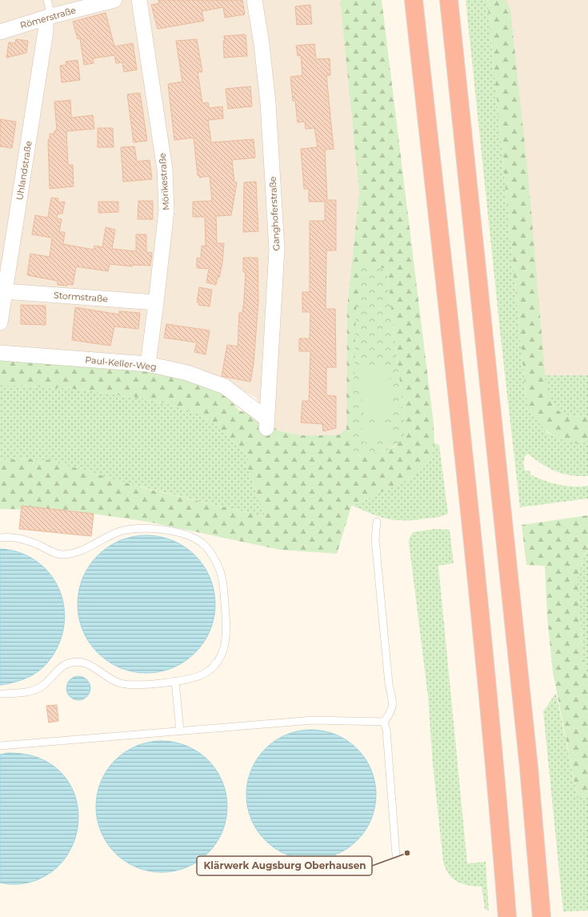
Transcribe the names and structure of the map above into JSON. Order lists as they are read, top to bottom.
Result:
{
  "streets": {
    "street": [
      "Römerstraße",
      "Uhlandstraße",
      "Mörikestraße",
      "Ganghoferstraße",
      "Stormstraße",
      "Paul-Keller-Weg"
    ]
  },
  "crossings": [
    ["Römerstraße", "Uhlandstraße"],
    ["Uhlandstraße", "Stormstraße"],
    ["Mörikestraße", "Stormstraße"],
    ["Mörikestraße", "Paul-Keller-Weg"],
    ["Ganghoferstraße", "Paul-Keller-Weg"]
  ],
  "places": ["Klärwerk Augsburg Oberhausen"]
}
